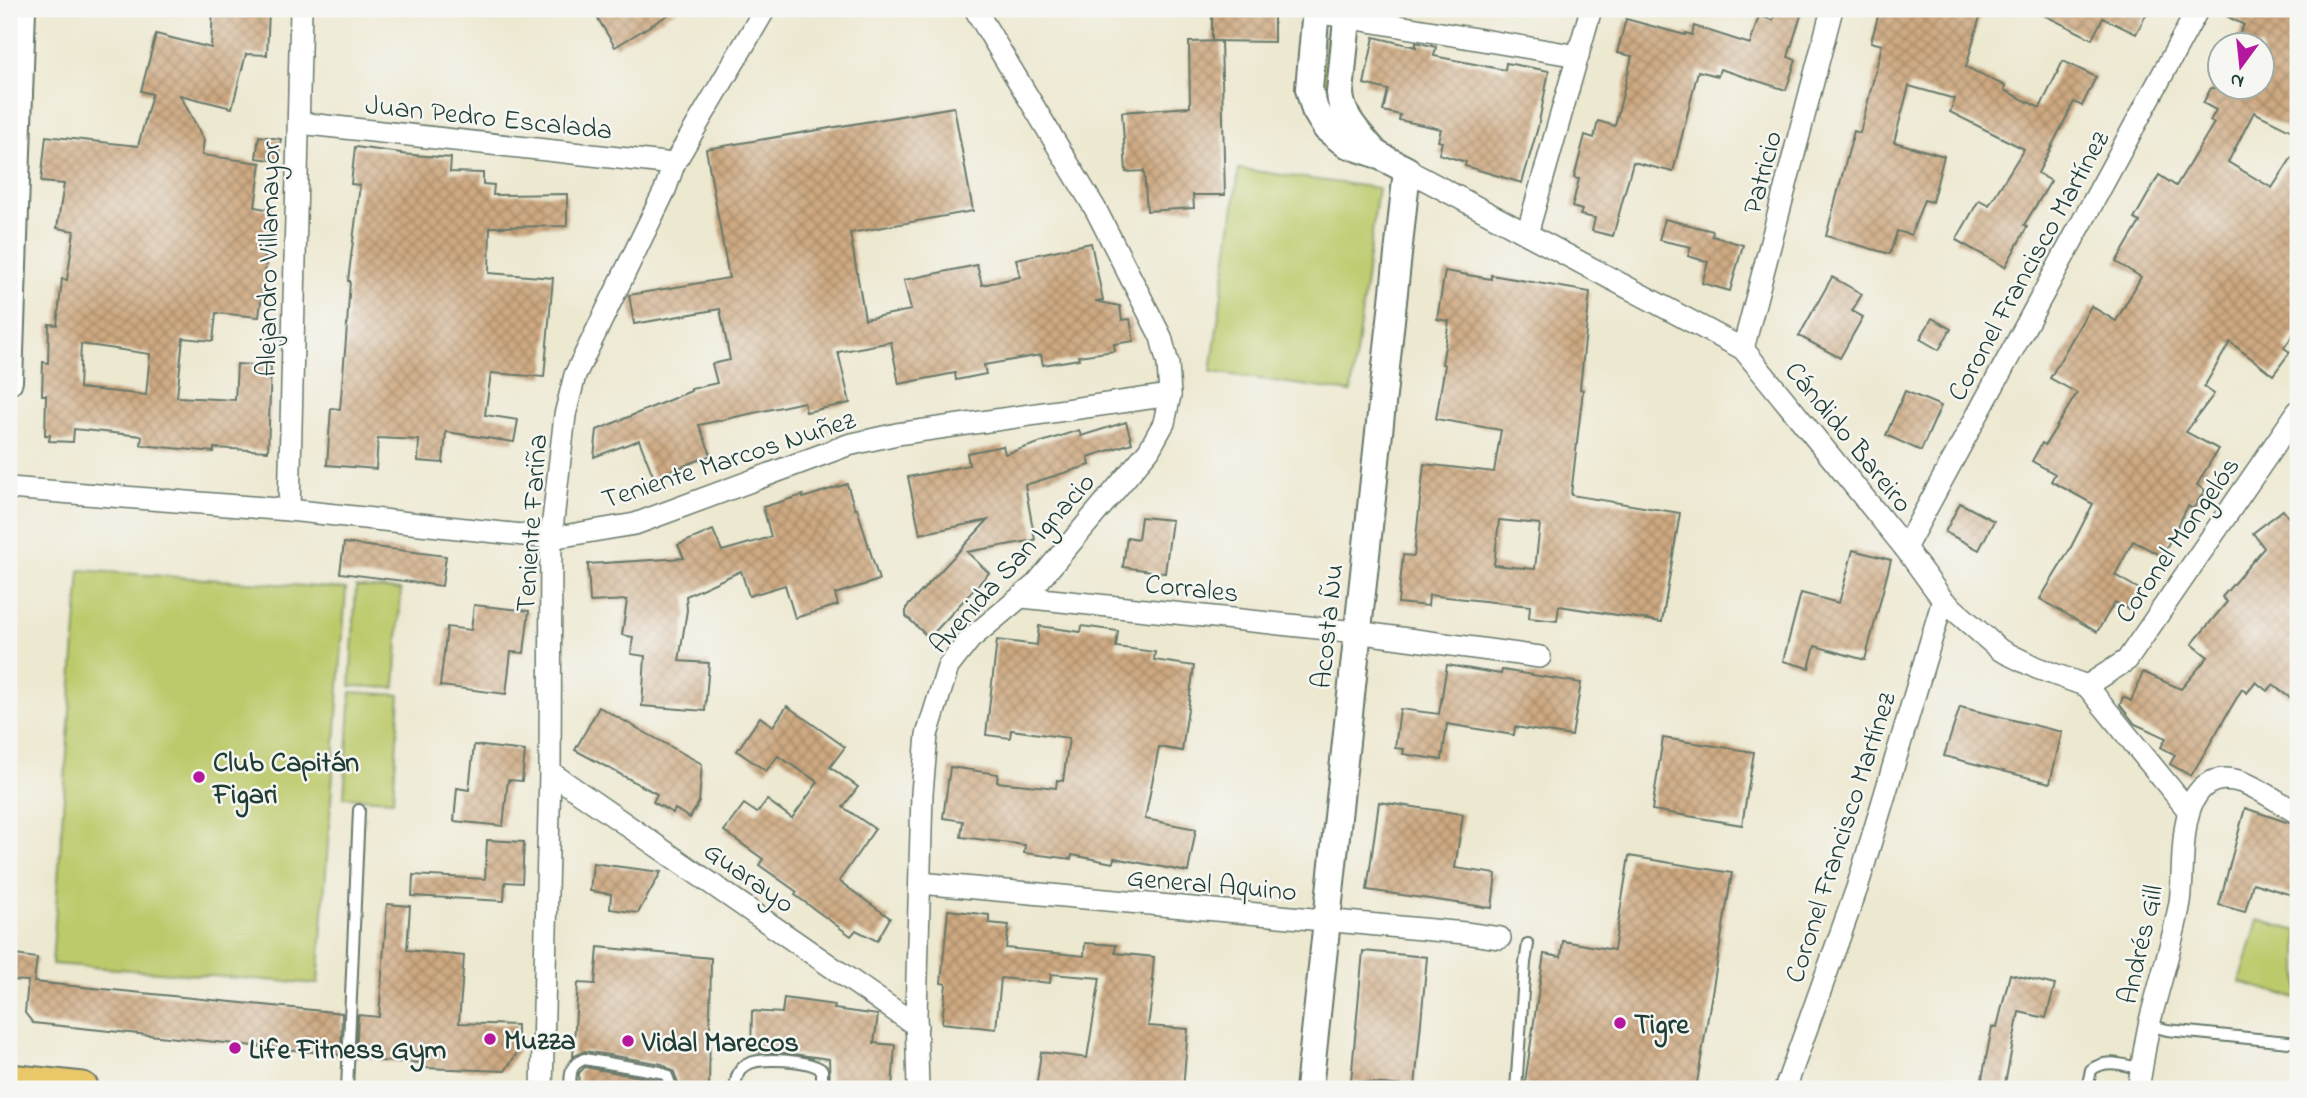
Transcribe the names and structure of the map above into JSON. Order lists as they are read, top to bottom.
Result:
{
  "streets": {
    "street": [
      "Juan Pedro Escalada",
      "Patricio",
      "Alejandro Villamayor",
      "Coronel Francisco Martínez",
      "Cándido Bareiro",
      "Teniente Marcos Nuñez",
      "Teniente Fariña",
      "Coronel Mongelós",
      "Avenida San Ignacio",
      "Corrales",
      "Acosta Ñu",
      "Guarayo",
      "General Aquino",
      "Andrés Gill"
    ]
  },
  "crossings": [
    ["Juan Pedro Escalada", "Alejandro Villamayor"],
    ["Juan Pedro Escalada", "Teniente Fariña"],
    ["Patricio", "Cándido Bareiro"],
    ["Alejandro Villamayor", "Teniente Marcos Nuñez"],
    ["Coronel Francisco Martínez", "Cándido Bareiro"],
    ["Cándido Bareiro", "Coronel Mongelós"],
    ["Cándido Bareiro", "Acosta Ñu"],
    ["Teniente Marcos Nuñez", "Teniente Fariña"],
    ["Teniente Marcos Nuñez", "Avenida San Ignacio"],
    ["Teniente Fariña", "Guarayo"],
    ["Avenida San Ignacio", "Corrales"],
    ["Avenida San Ignacio", "Guarayo"],
    ["Avenida San Ignacio", "General Aquino"],
    ["Corrales", "Acosta Ñu"],
    ["Acosta Ñu", "General Aquino"]
  ],
  "places": [
    "Club Capitán Figari",
    "Tigre",
    "Muzza",
    "Vidal Marecos",
    "Life Fitness Gym"
  ],
  "north": "bottom"
}
